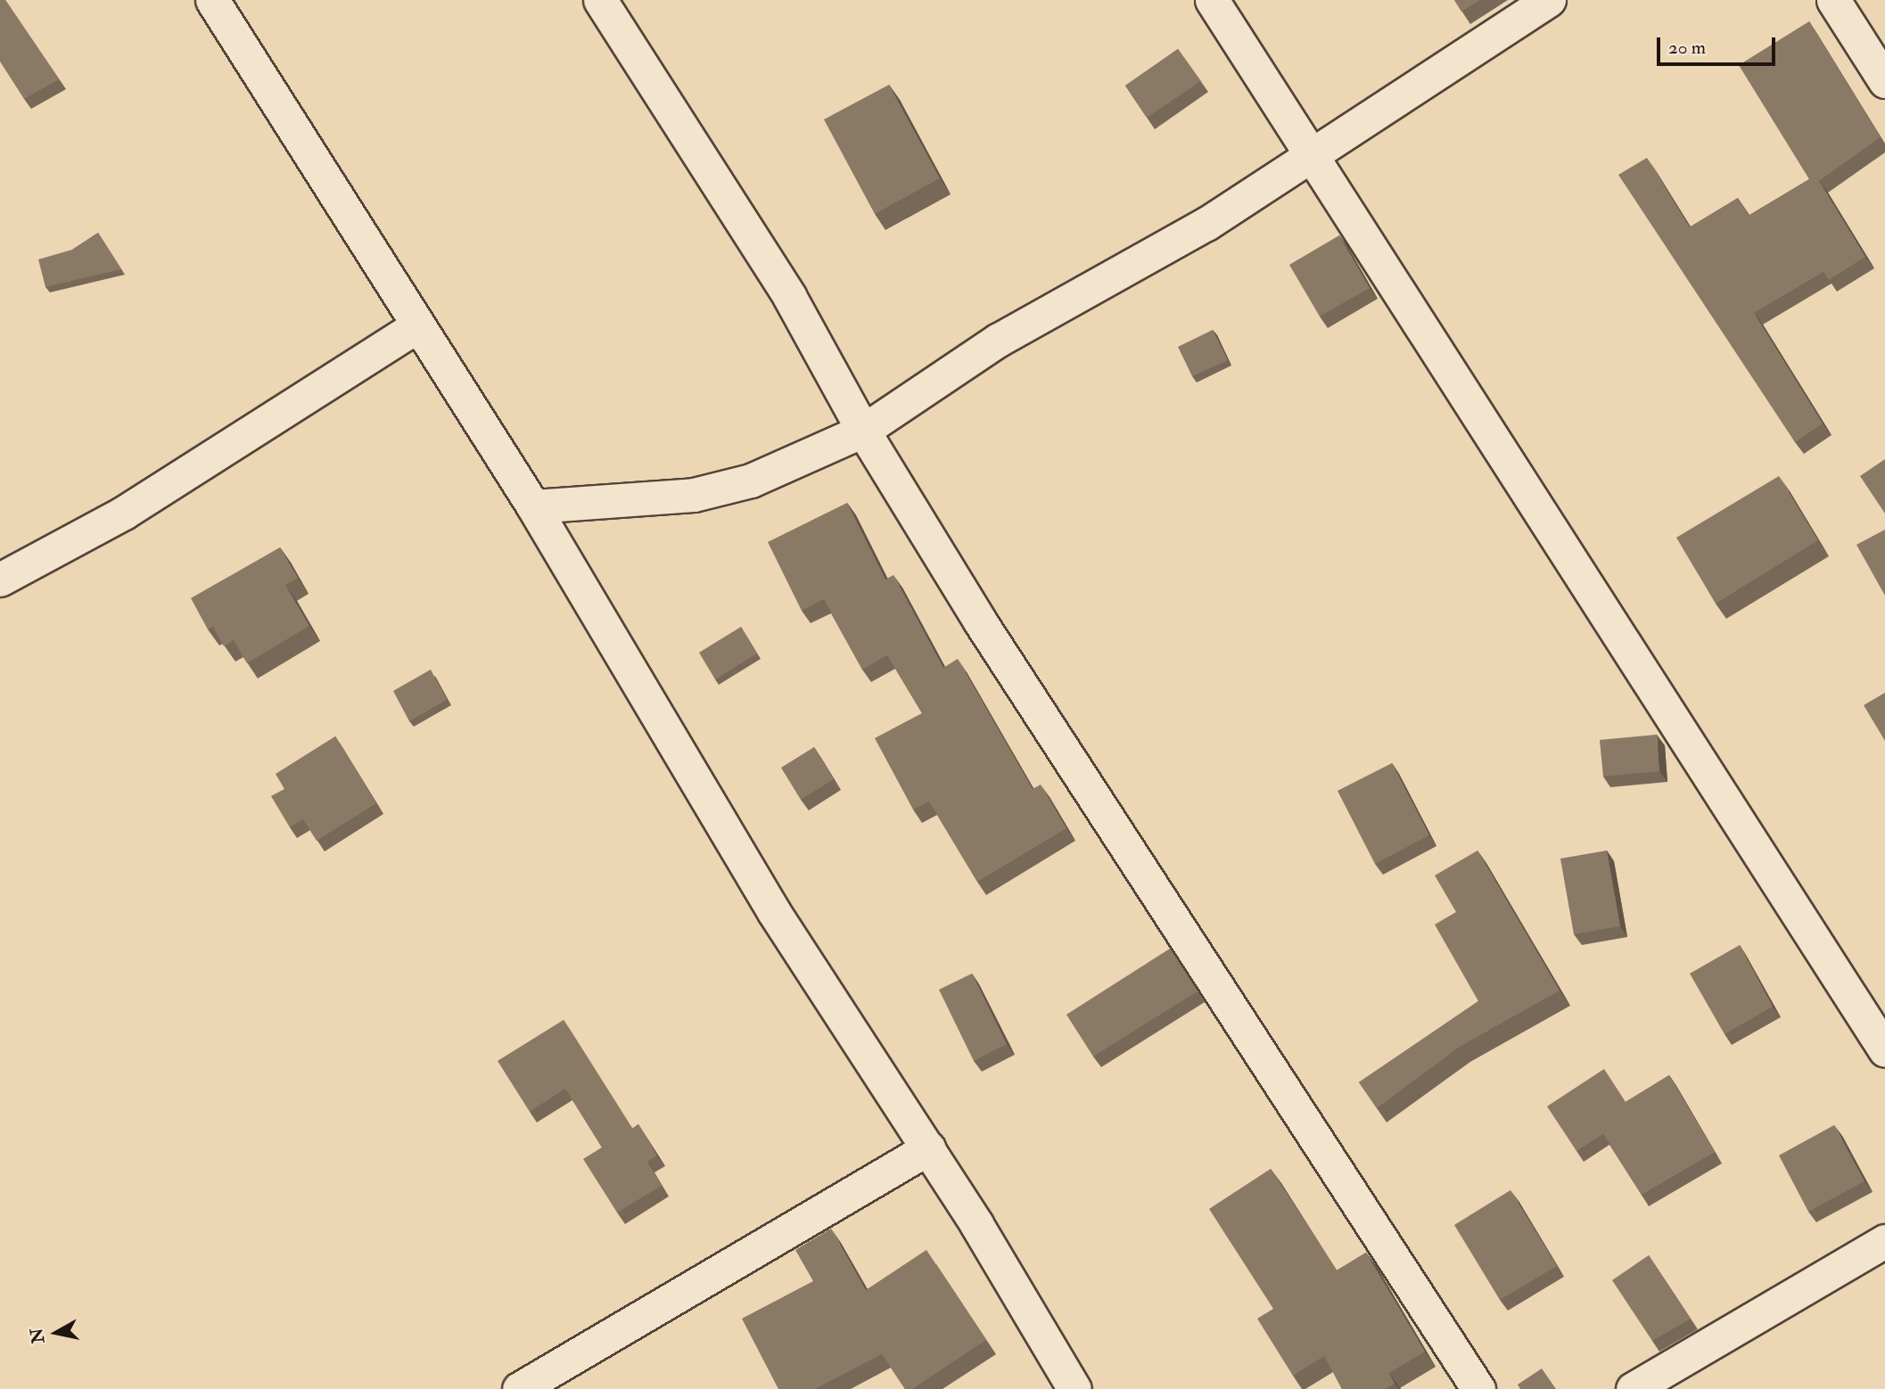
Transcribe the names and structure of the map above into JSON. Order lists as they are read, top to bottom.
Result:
{
  "scale_bar": "20 m",
  "north": "left"
}
